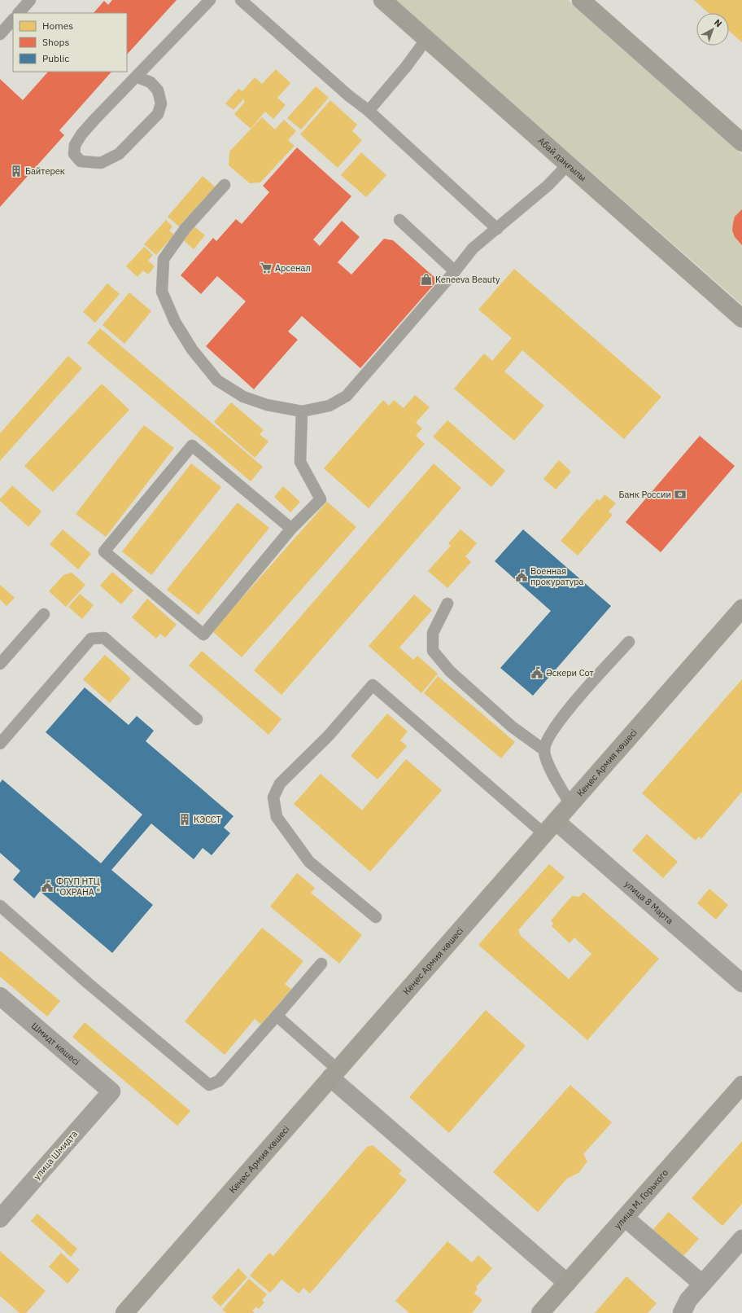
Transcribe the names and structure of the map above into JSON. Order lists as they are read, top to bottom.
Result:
{
  "streets": {
    "main road": ["Абай даңғылы", "Кеңес Армия көшесі", "улица М. Горького"],
    "street": ["улица 8 Марта", "Шмидт көшесі", "улица Шмидта"]
  },
  "crossings": [
    ["Кеңес Армия көшесі", "улица 8 Марта"],
    ["Шмидт көшесі", "улица Шмидта"]
  ],
  "places": {
    "building": ["Байтерек", "КЭССТ"],
    "supermarket": ["Арсенал"],
    "shop": ["Keneeva Beauty"],
    "bank": ["Банк России"],
    "public building": ["Военная прокуратура", "Әскери Сот", "ФГУП НТЦ \"ОХРАНА \""]
  },
  "legend": ["Homes", "Shops", "Public"],
  "north": "top right"
}
